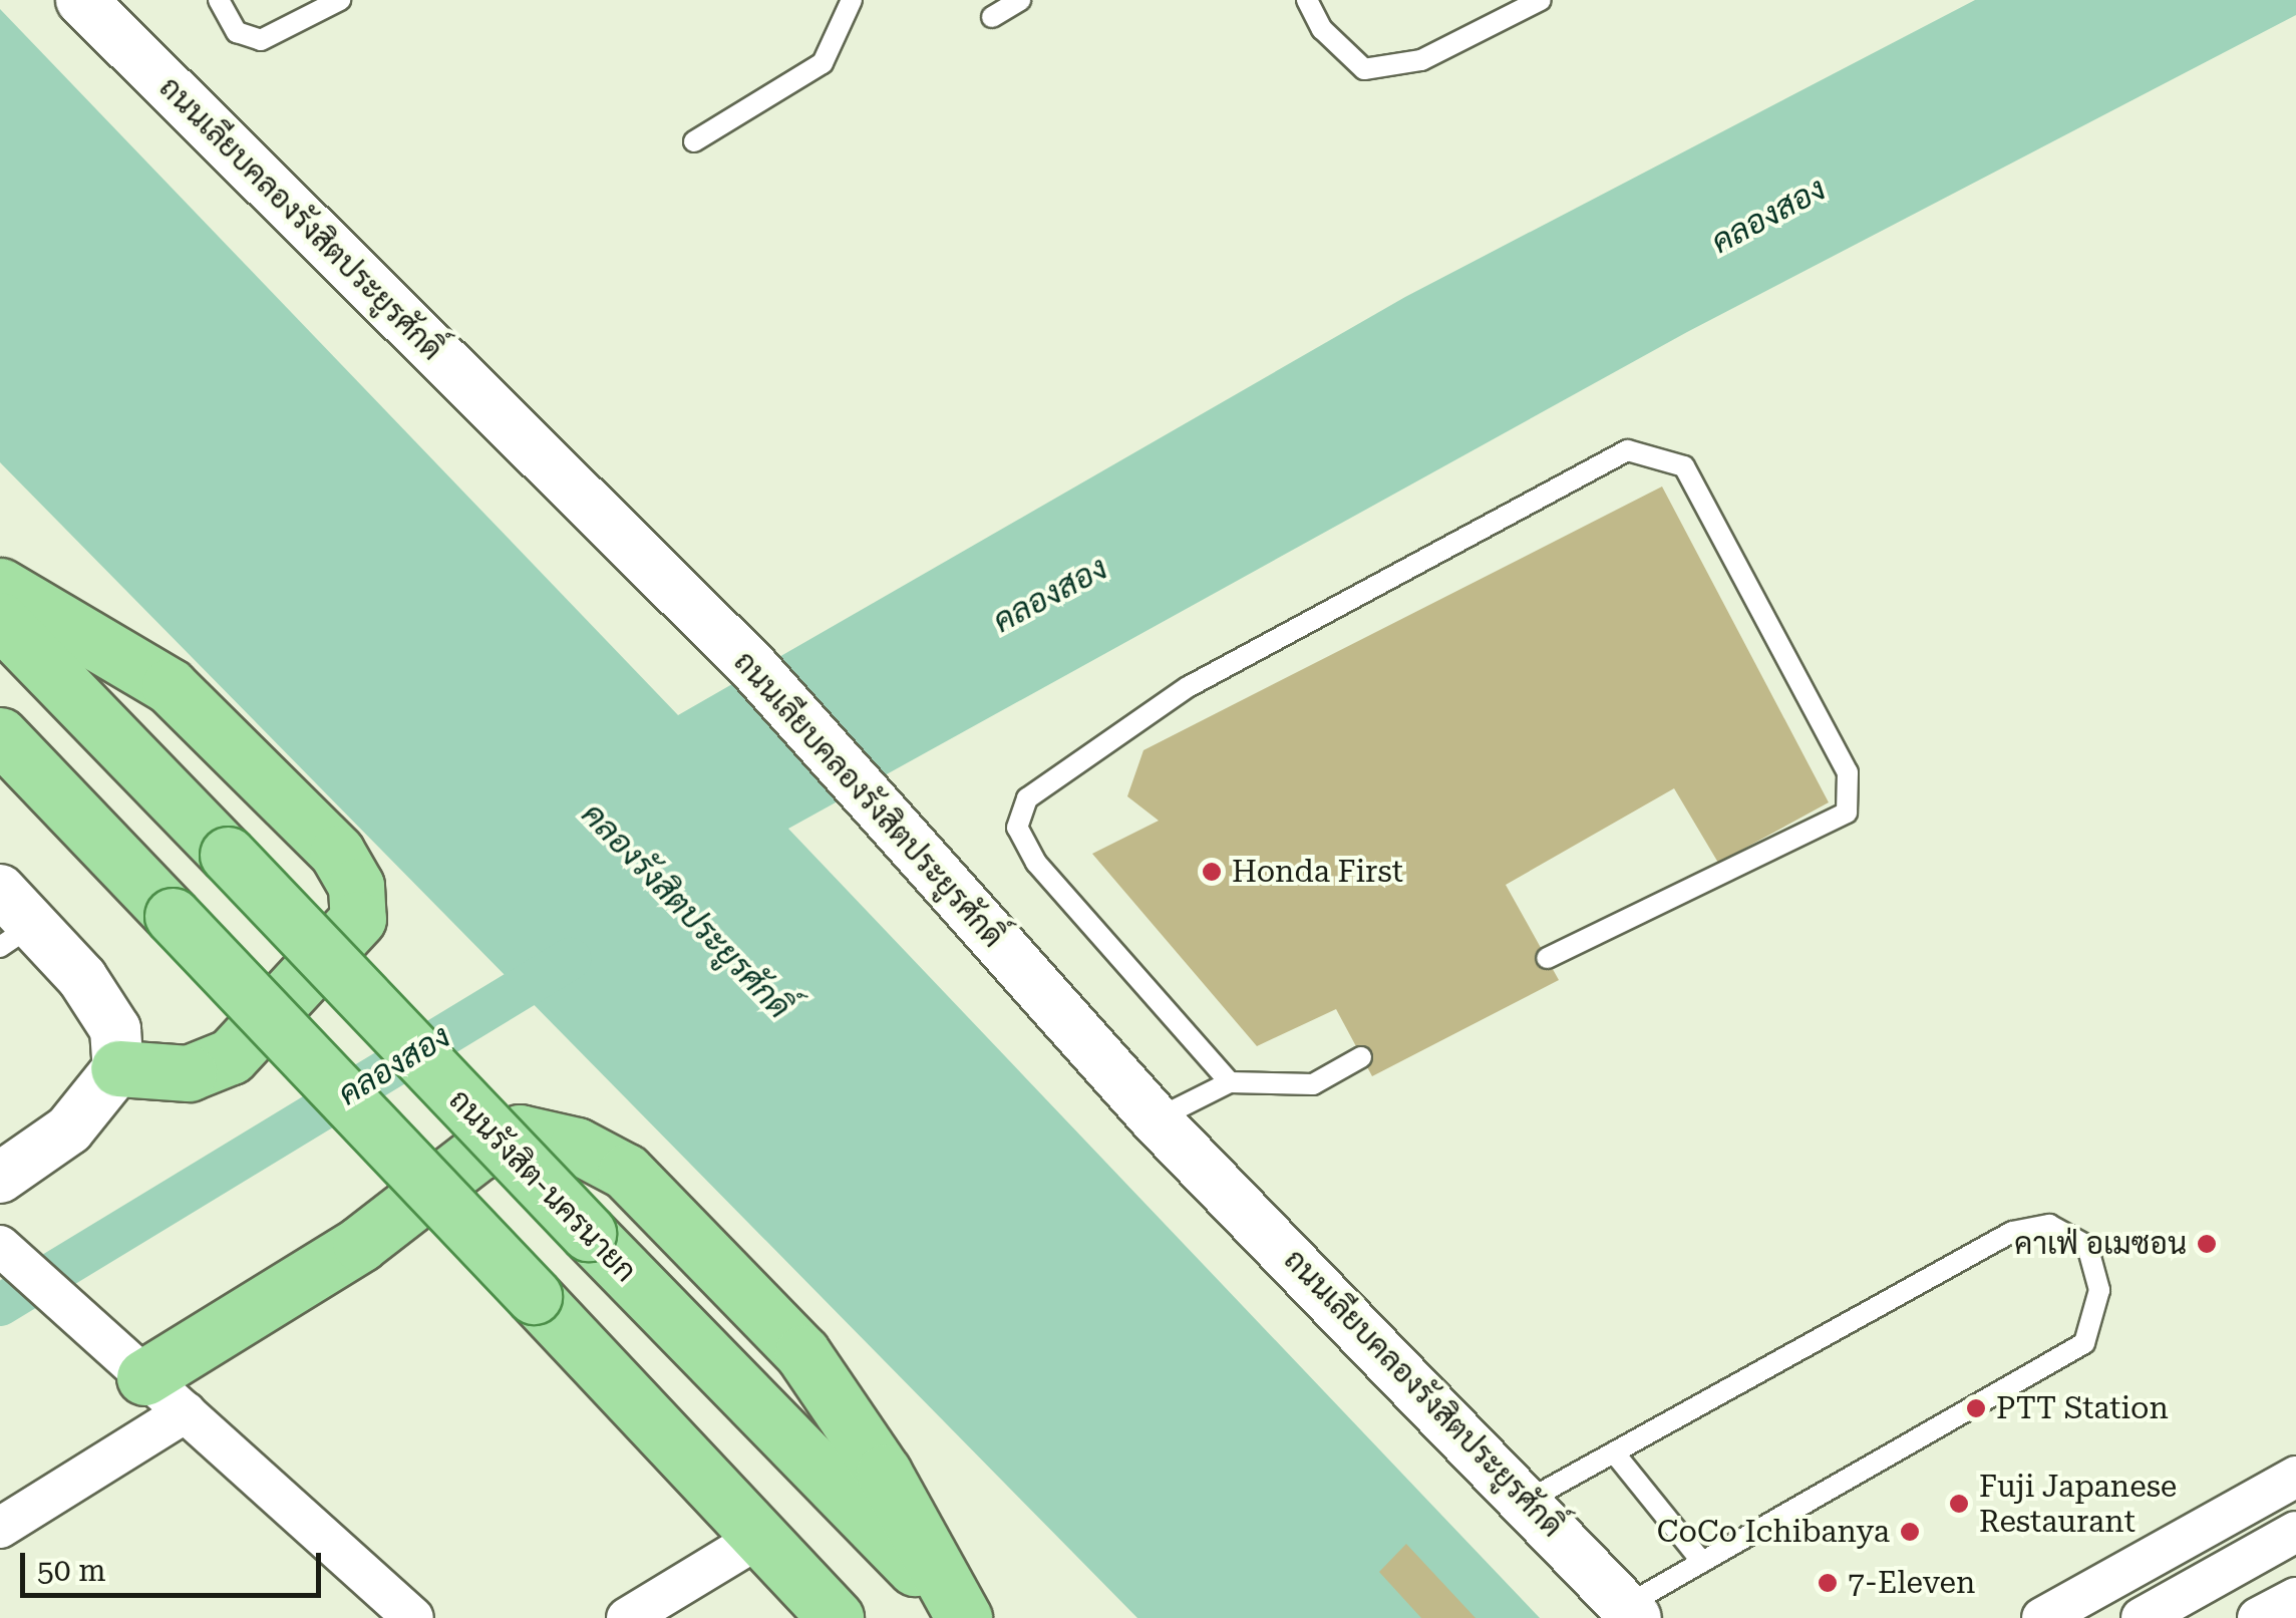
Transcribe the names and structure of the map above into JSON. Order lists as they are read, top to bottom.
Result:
{
  "streets": {
    "main road": ["ถนนรังสิต-นครนายก"],
    "street": ["ถนนเลียบคลองรังสิตประยูรศักดิ์"]
  },
  "water": ["คลองสอง", "คลองรังสิตประยูรศักดิ์"],
  "places": [
    "Honda First",
    "คาเฟ่ อเมซอน",
    "PTT Station",
    "Fuji Japanese Restaurant",
    "CoCo Ichibanya",
    "7-Eleven"
  ],
  "scale_bar": "50 m"
}
